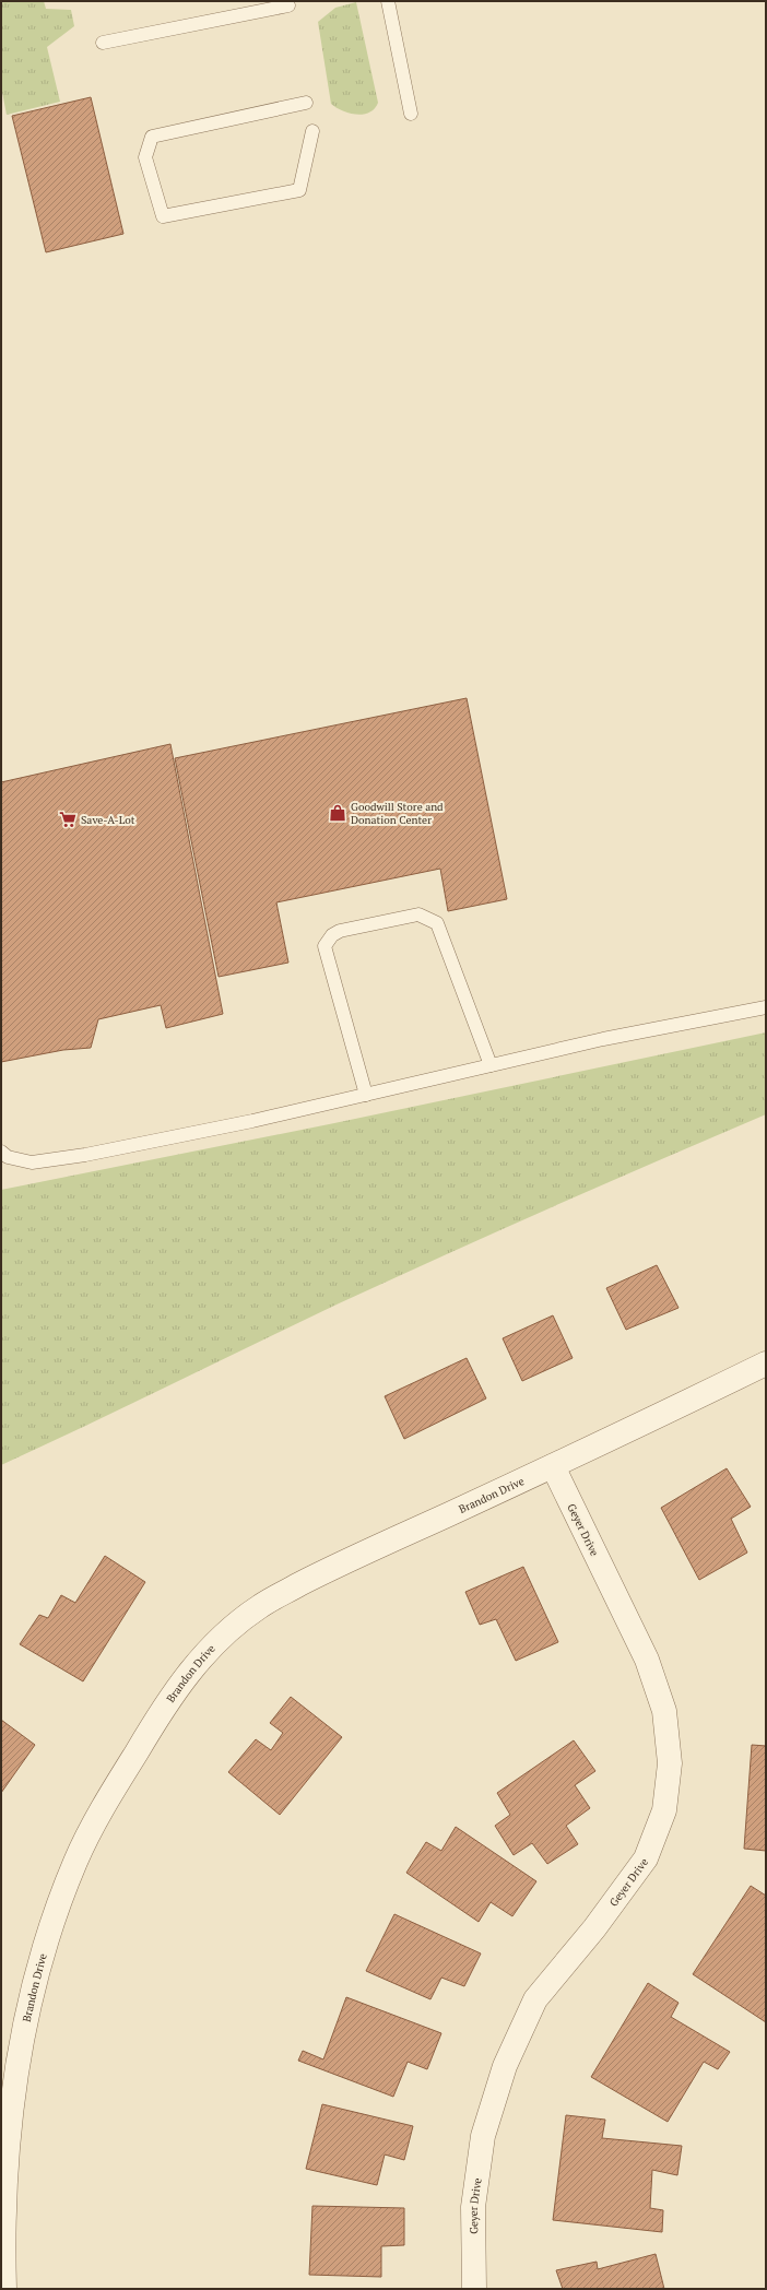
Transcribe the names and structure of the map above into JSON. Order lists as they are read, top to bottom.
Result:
{
  "streets": {
    "street": ["Brandon Drive", "Geyer Drive"]
  },
  "crossings": [
    ["Brandon Drive", "Geyer Drive"]
  ],
  "places": {
    "shop": ["Goodwill Store and Donation Center"],
    "supermarket": ["Save-A-Lot"]
  }
}
